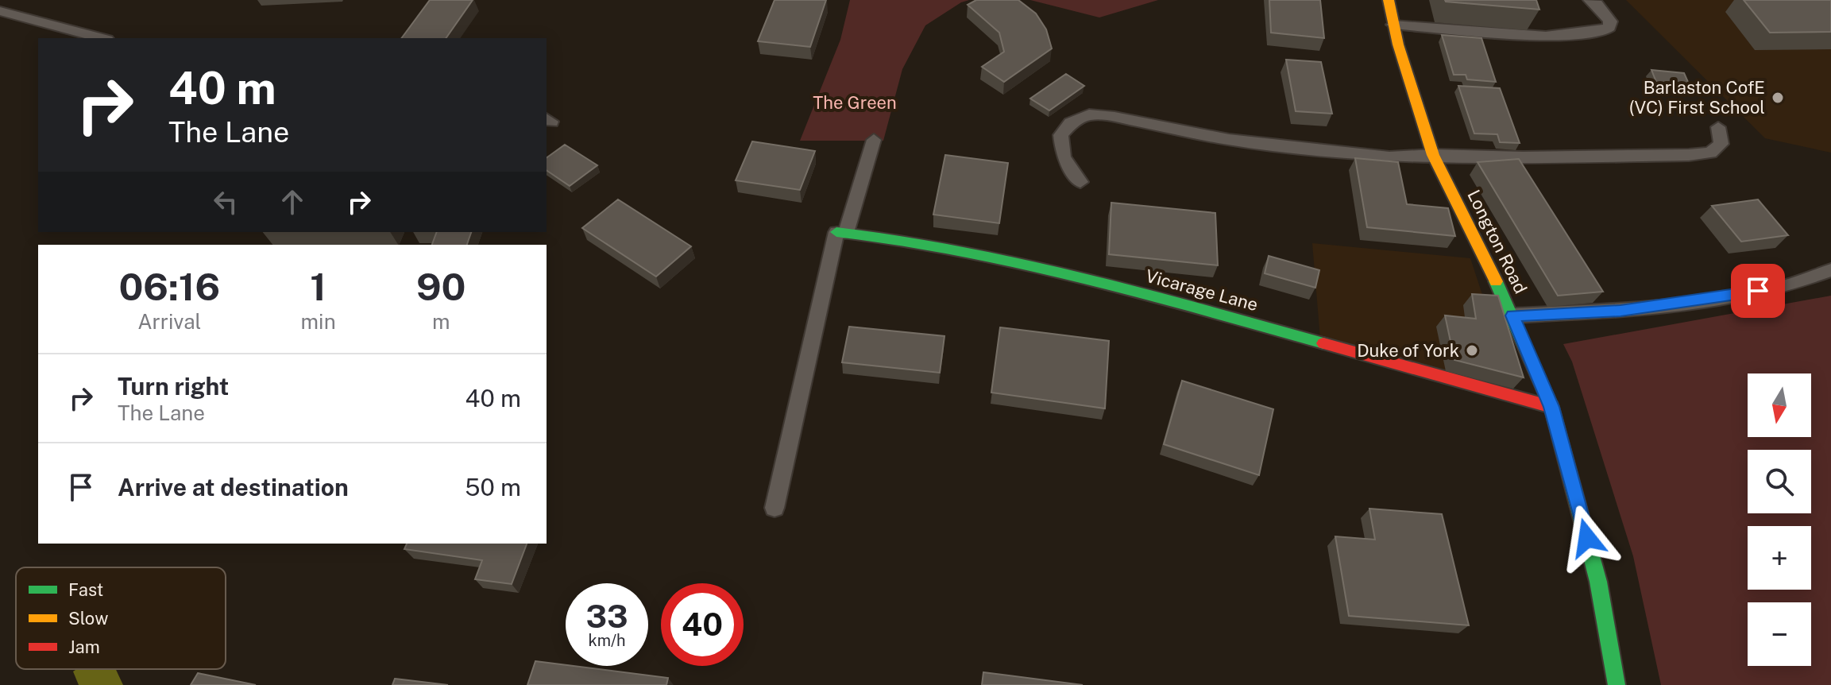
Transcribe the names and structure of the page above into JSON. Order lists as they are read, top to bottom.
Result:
{
  "streets": {
    "street": ["Longton Road", "Vicarage Lane"]
  },
  "crossings": [
    ["Longton Road", "Vicarage Lane"]
  ],
  "parks": ["The Green"],
  "places": ["Barlaston CofE (VC) First School", "Duke of York"],
  "legend": ["Fast", "Slow", "Jam"],
  "north": "bottom",
  "page": {
    "turn": ["40 m", "The Lane"],
    "eta": [
      "06:16",
      "Arrival",
      "1",
      "min",
      "90",
      "m"
    ],
    "list": [
      {
        "name": "Turn right",
        "note": "The Lane",
        "value": "40 m"
      },
      {
        "name": "Arrive at destination",
        "value": "50 m"
      }
    ],
    "map_buttons": ["+", "−"],
    "speed": "33 km/h",
    "limit": "40"
  }
}
